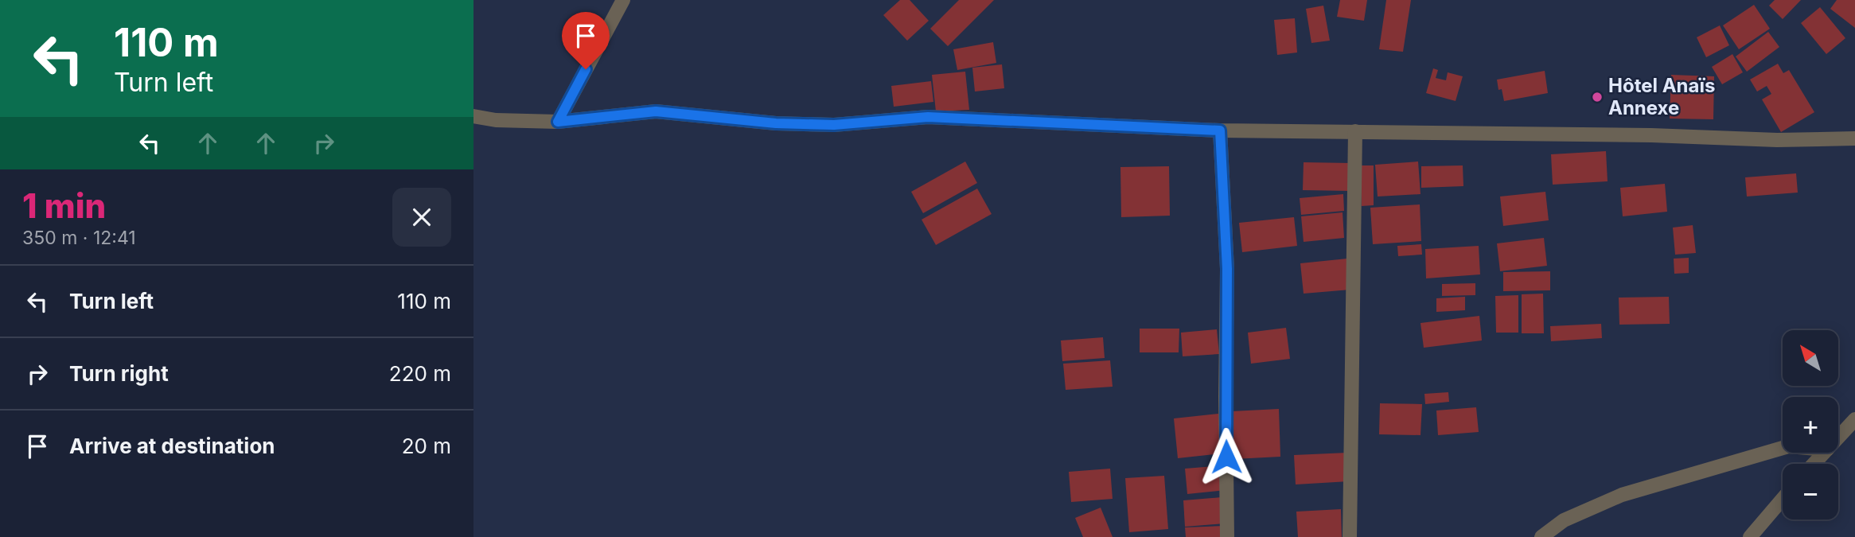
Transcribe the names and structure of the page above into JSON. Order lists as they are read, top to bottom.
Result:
{
  "places": ["Hôtel Anaïs Annexe"],
  "north": "top left",
  "page": {
    "turn": ["110 m", "Turn left"],
    "heading": ["1 min", "350 m · 12:41"],
    "list": [
      {
        "name": "Turn left",
        "value": "110 m"
      },
      {
        "name": "Turn right",
        "value": "220 m"
      },
      {
        "name": "Arrive at destination",
        "value": "20 m"
      }
    ],
    "map_buttons": ["+", "−"]
  }
}
